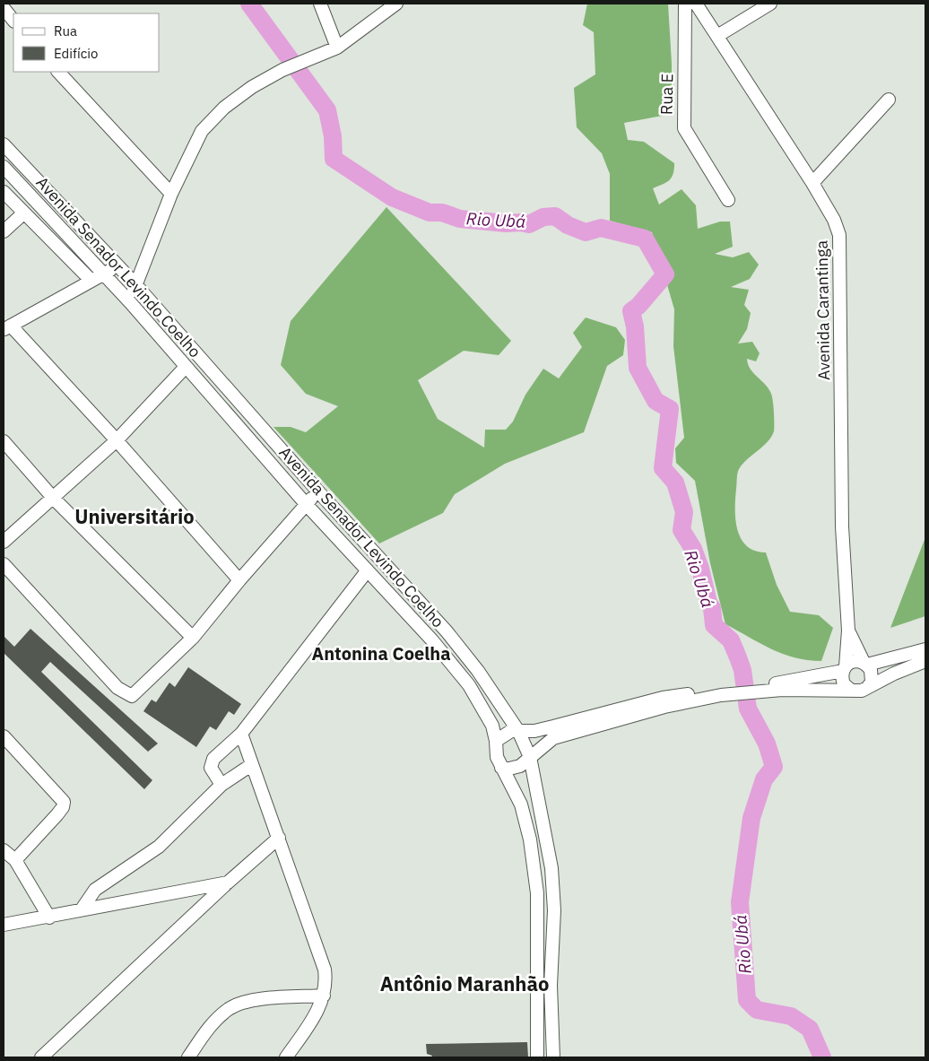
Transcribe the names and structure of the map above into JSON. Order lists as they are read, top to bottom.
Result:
{
  "streets": {
    "street": ["Rua E", "Avenida Senador Levindo Coelho", "Avenida Carantinga"]
  },
  "districts": ["Universitário", "Antonina Coelha", "Antônio Maranhão"],
  "water": ["Rio Ubá"],
  "legend": ["Rua", "Edifício"]
}
